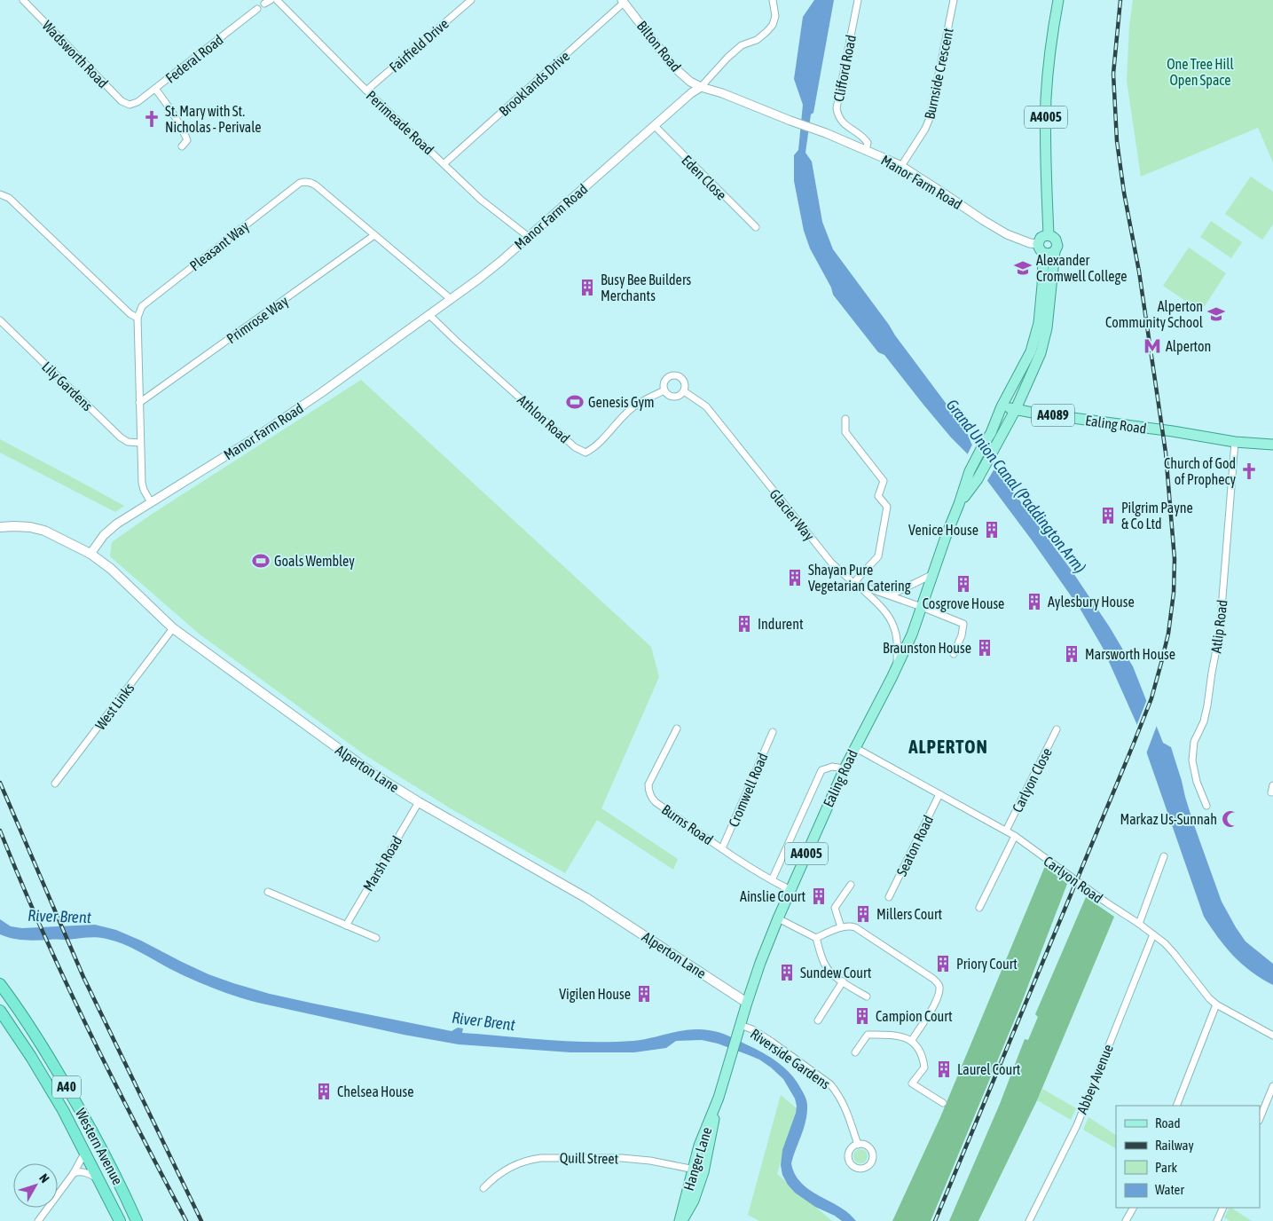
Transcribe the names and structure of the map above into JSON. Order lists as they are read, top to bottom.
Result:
{
  "streets": {
    "highway": ["A40", "Western Avenue"],
    "main road": [
      "A4005",
      "A4089",
      "Ealing Road",
      "Alperton Lane",
      "Hanger Lane"
    ],
    "street": [
      "Fairfield Drive",
      "Bilton Road",
      "Wadsworth Road",
      "Federal Road",
      "Clifford Road",
      "Burnside Crescent",
      "Brooklands Drive",
      "Perimeade Road",
      "Eden Close",
      "Manor Farm Road",
      "Pleasant Way",
      "Primrose Way",
      "Lily Gardens",
      "Athlon Road",
      "Glacier Way",
      "Atlip Road",
      "West Links",
      "Carlyon Close",
      "Cromwell Road",
      "Burns Road",
      "Seaton Road",
      "Marsh Road",
      "Carlyon Road",
      "Riverside Gardens",
      "Abbey Avenue",
      "Quill Street"
    ]
  },
  "crossings": [
    ["Fairfield Drive", "Perimeade Road"],
    ["Bilton Road", "Brooklands Drive"],
    ["Bilton Road", "Manor Farm Road"],
    ["Wadsworth Road", "Federal Road"],
    ["Clifford Road", "Manor Farm Road"],
    ["Burnside Crescent", "Manor Farm Road"],
    ["Brooklands Drive", "Perimeade Road"],
    ["A4005", "Manor Farm Road"],
    ["A4005", "A4089"],
    ["A4005", "Ealing Road"],
    ["Perimeade Road", "Manor Farm Road"],
    ["Eden Close", "Manor Farm Road"],
    ["Manor Farm Road", "Pleasant Way"],
    ["Manor Farm Road", "Athlon Road"],
    ["Manor Farm Road", "Alperton Lane"],
    ["Pleasant Way", "Primrose Way"],
    ["A4089", "Ealing Road"],
    ["Athlon Road", "Glacier Way"],
    ["Ealing Road", "Glacier Way"],
    ["Ealing Road", "Atlip Road"],
    ["Ealing Road", "Alperton Lane"],
    ["Ealing Road", "Burns Road"],
    ["Ealing Road", "Carlyon Road"],
    ["Ealing Road", "Riverside Gardens"],
    ["Ealing Road", "Hanger Lane"],
    ["West Links", "Alperton Lane"],
    ["Alperton Lane", "Marsh Road"],
    ["Carlyon Close", "Carlyon Road"],
    ["Cromwell Road", "Burns Road"],
    ["Seaton Road", "Carlyon Road"],
    ["Carlyon Road", "Abbey Avenue"],
    ["A40", "Western Avenue"],
    ["Quill Street", "Hanger Lane"]
  ],
  "districts": ["ALPERTON"],
  "water": ["Grand Union Canal (Paddington Arm)", "River Brent"],
  "parks": ["One Tree Hill Open Space"],
  "places": {
    "church": ["St. Mary with St. Nicholas - Perivale", "Church of God of Prophecy"],
    "school or university": ["Alexander Cromwell College", "Alperton Community School"],
    "building": [
      "Busy Bee Builders Merchants",
      "Pilgrim Payne & Co Ltd",
      "Venice House",
      "Shayan Pure Vegetarian Catering",
      "Cosgrove House",
      "Aylesbury House",
      "Indurent",
      "Braunston House",
      "Marsworth House",
      "Ainslie Court",
      "Millers Court",
      "Priory Court",
      "Sundew Court",
      "Vigilen House",
      "Campion Court",
      "Laurel Court",
      "Chelsea House"
    ],
    "metro station": ["Alperton"],
    "sports": ["Genesis Gym", "Goals Wembley"],
    "mosque": ["Markaz Us-Sunnah"]
  },
  "legend": [
    "Road",
    "Railway",
    "Park",
    "Water"
  ],
  "north": "top right"
}
